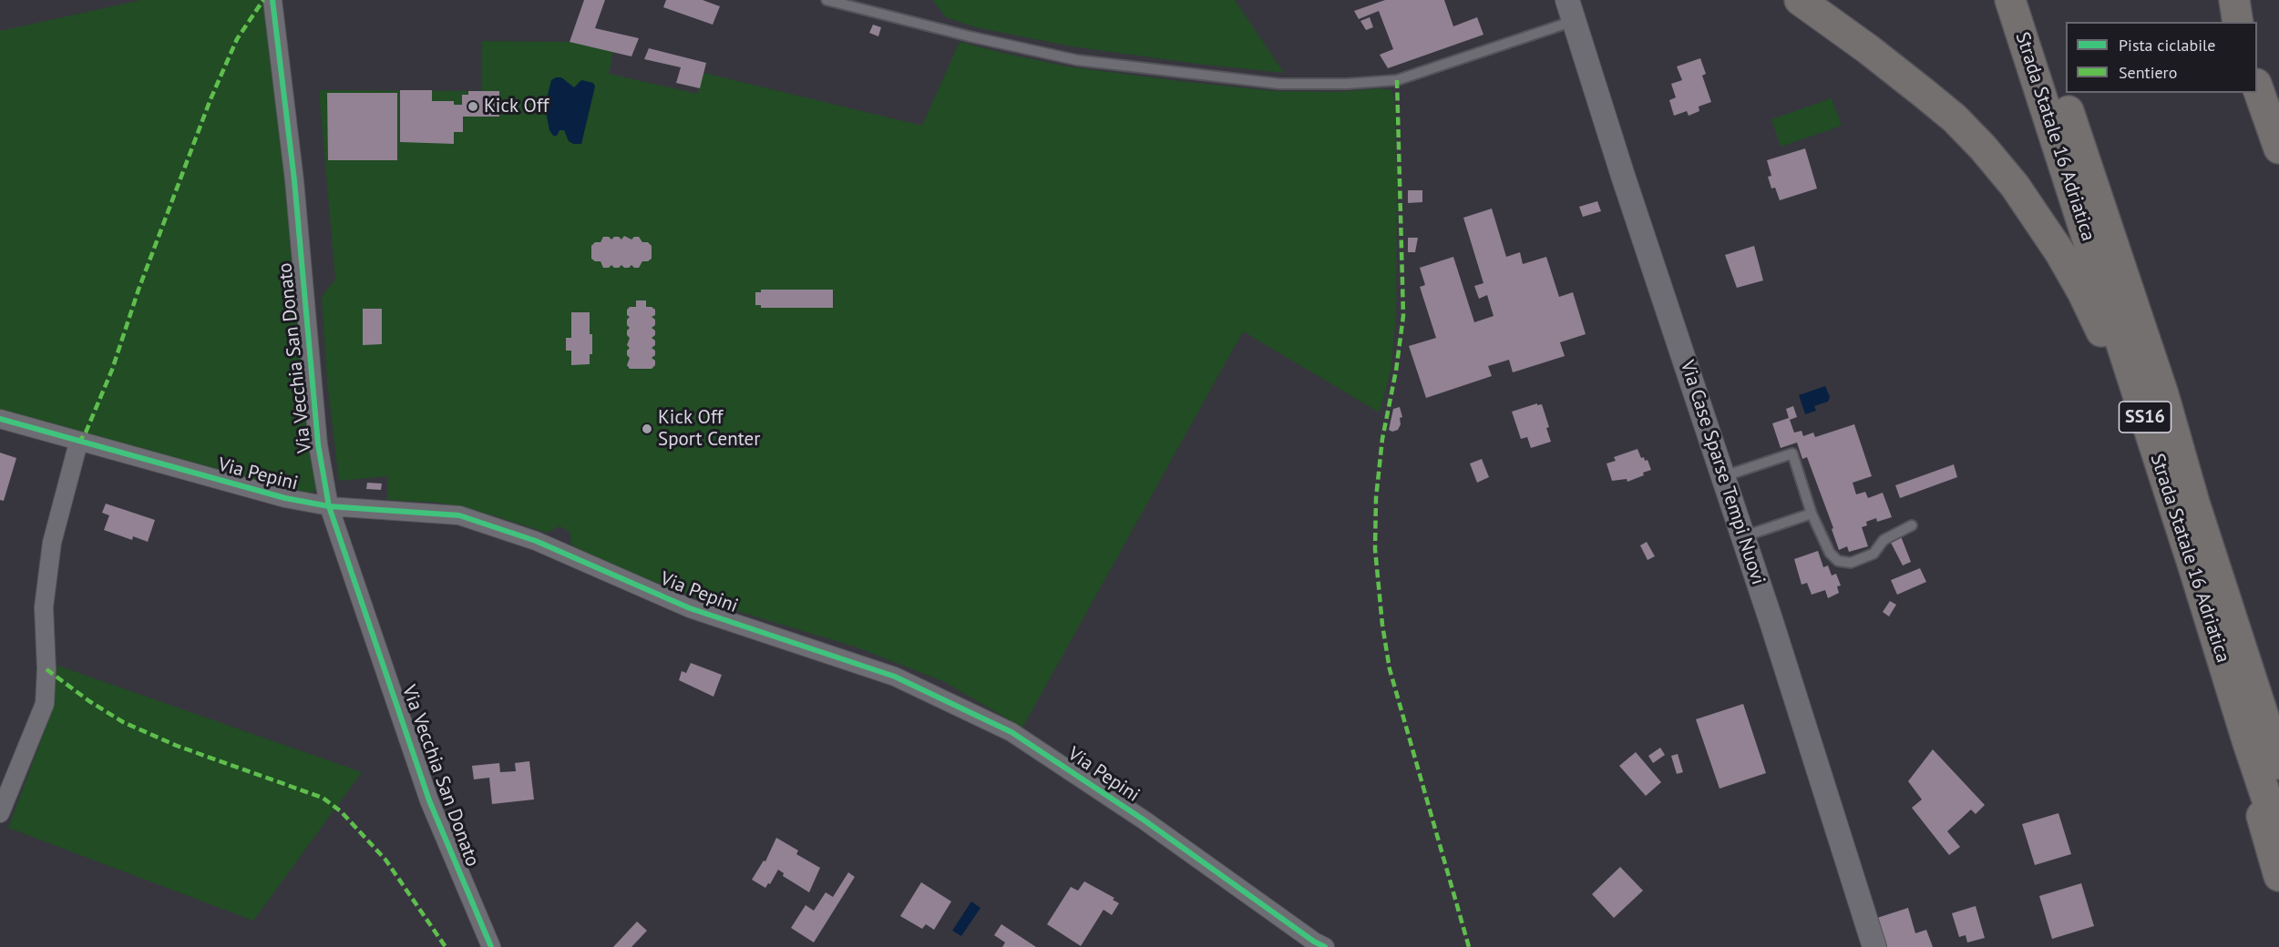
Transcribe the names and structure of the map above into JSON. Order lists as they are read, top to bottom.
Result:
{
  "streets": {
    "highway": ["Strada Statale 16 Adriatica", "SS16"],
    "street": ["Via Vecchia San Donato", "Via Case Sparse Tempi Nuovi", "Via Pepini"]
  },
  "crossings": [
    ["Via Vecchia San Donato", "Via Pepini"]
  ],
  "places": ["Kick Off", "Kick Off Sport Center"],
  "legend": ["Pista ciclabile", "Sentiero"]
}
